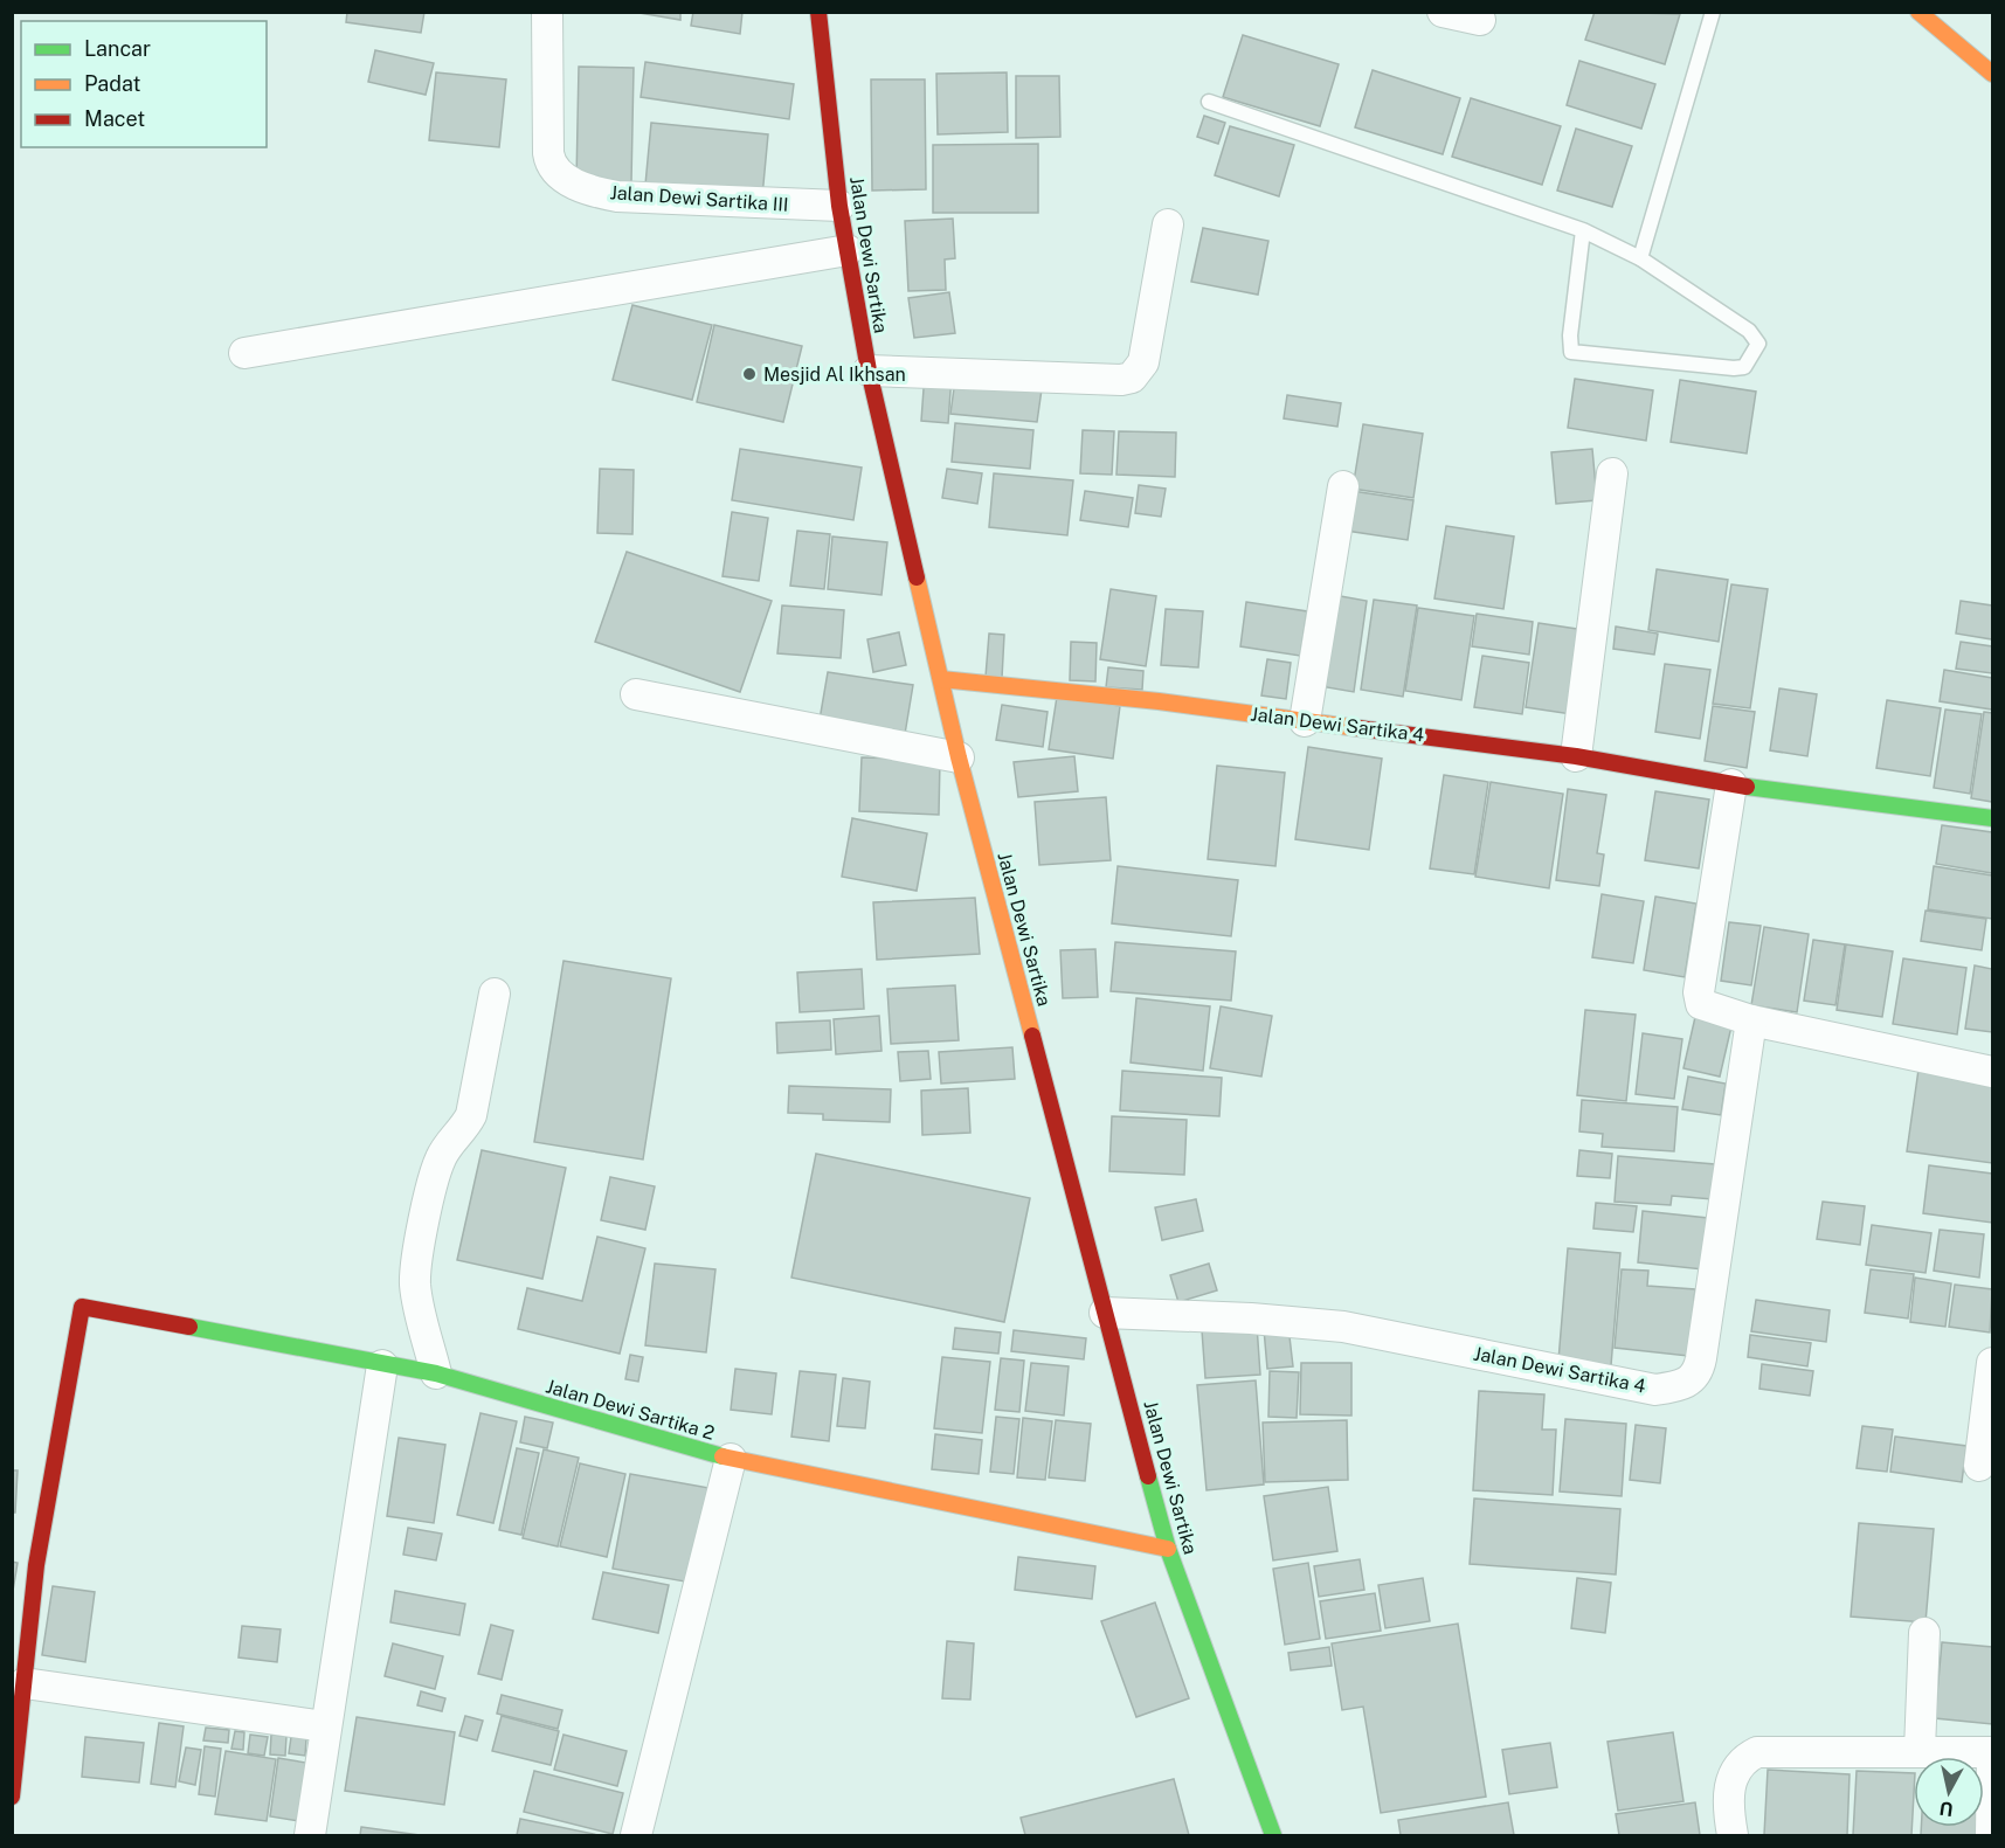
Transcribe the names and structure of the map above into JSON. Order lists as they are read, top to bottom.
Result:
{
  "streets": {
    "street": [
      "Jalan Dewi Sartika III",
      "Jalan Dewi Sartika",
      "Jalan Dewi Sartika 4",
      "Jalan Dewi Sartika 2"
    ]
  },
  "crossings": [
    ["Jalan Dewi Sartika III", "Jalan Dewi Sartika"],
    ["Jalan Dewi Sartika", "Jalan Dewi Sartika 4"],
    ["Jalan Dewi Sartika", "Jalan Dewi Sartika 2"]
  ],
  "places": ["Mesjid Al Ikhsan"],
  "legend": ["Lancar", "Padat", "Macet"],
  "north": "bottom"
}
